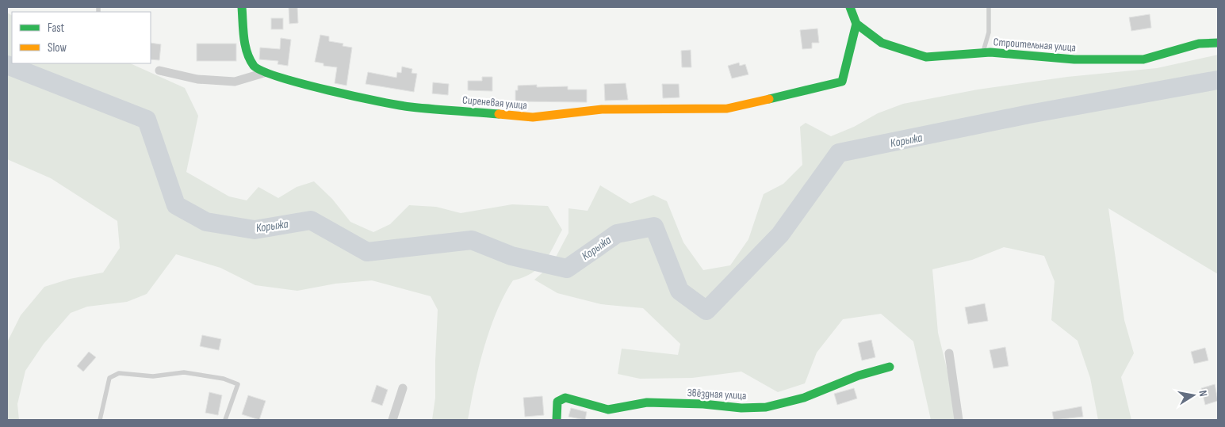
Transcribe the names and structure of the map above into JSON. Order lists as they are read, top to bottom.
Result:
{
  "streets": {
    "street": ["Строительная улица", "Сиреневая улица", "Звёздная улица"]
  },
  "crossings": [
    ["Строительная улица", "Сиреневая улица"]
  ],
  "water": ["Корыжа"],
  "legend": ["Fast", "Slow"],
  "north": "right"
}
